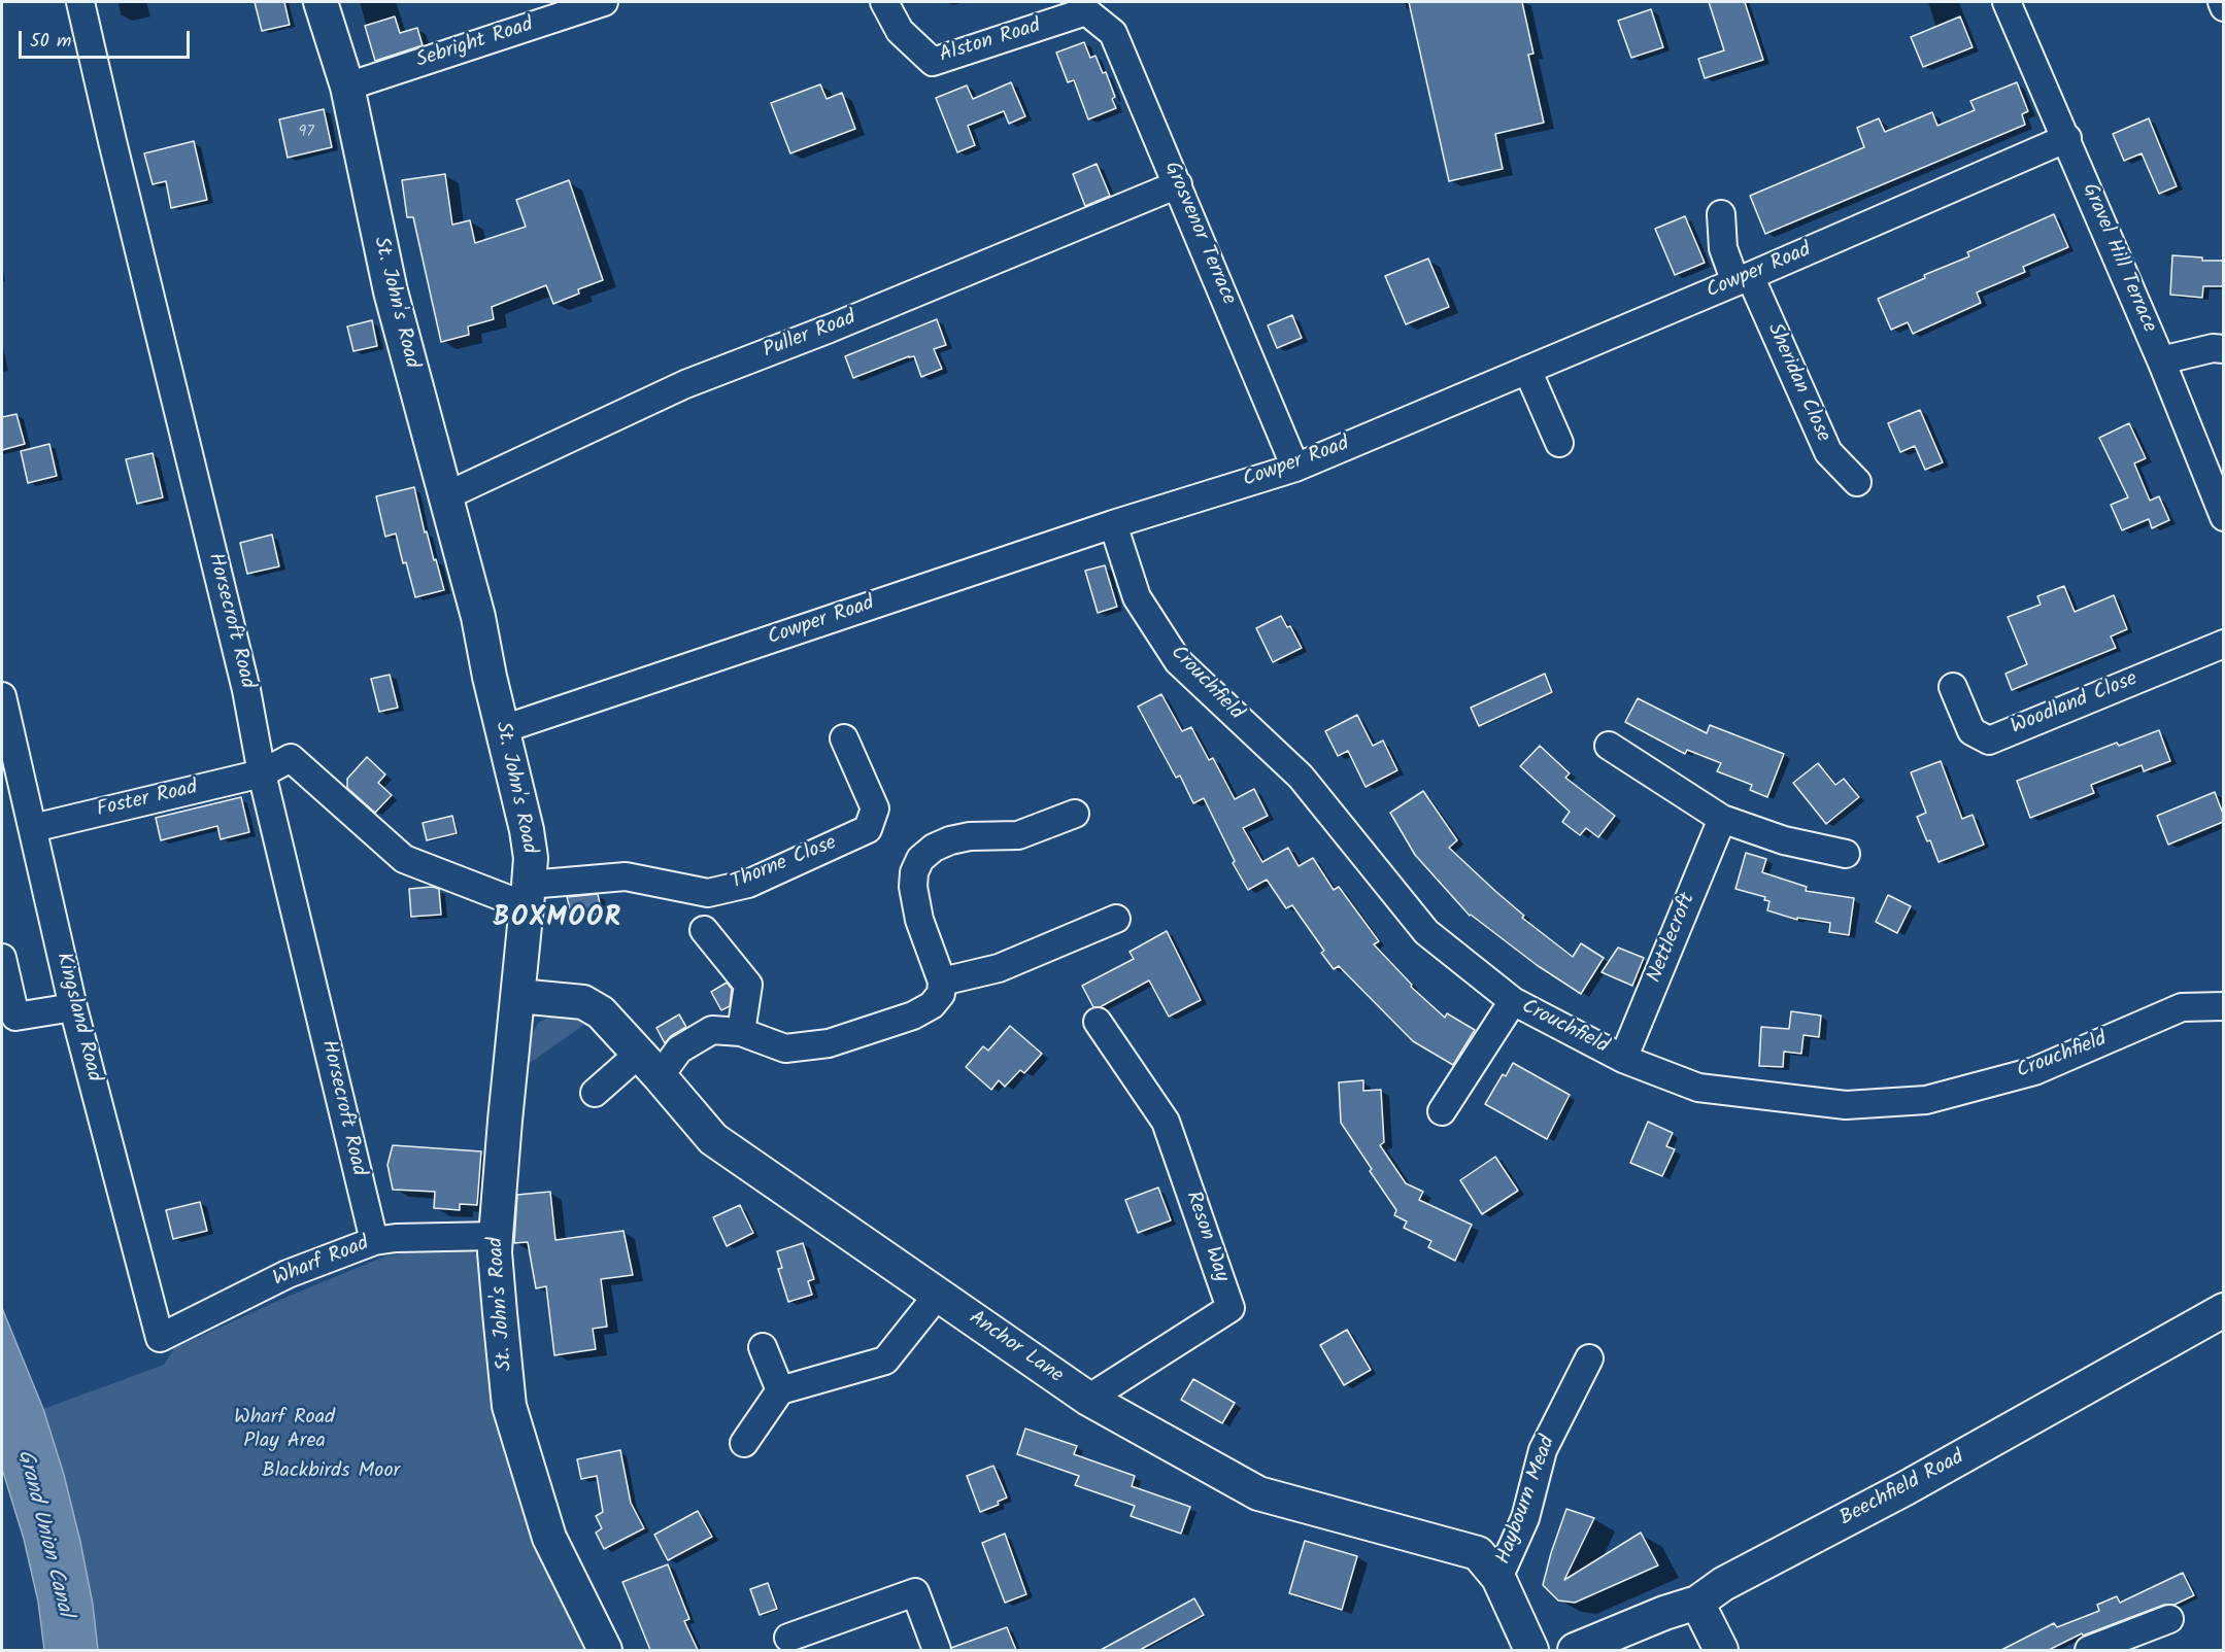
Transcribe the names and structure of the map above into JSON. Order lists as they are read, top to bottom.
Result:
{
  "streets": {
    "street": [
      "Alston Road",
      "Sebright Road",
      "Grosvenor Terrace",
      "Gravel Hill Terrace",
      "Cowper Road",
      "St. John's Road",
      "Puller Road",
      "Sheridan Close",
      "Horsecroft Road",
      "Crouchfield",
      "Woodland Close",
      "Foster Road",
      "Thorne Close",
      "Nettlecroft",
      "Kingsland Road",
      "Reson Way",
      "Wharf Road",
      "Anchor Lane",
      "Beechfield Road",
      "Haybourn Mead"
    ]
  },
  "crossings": [
    ["Alston Road", "Grosvenor Terrace"],
    ["Sebright Road", "St. John's Road"],
    ["Grosvenor Terrace", "Cowper Road"],
    ["Grosvenor Terrace", "Puller Road"],
    ["Gravel Hill Terrace", "Cowper Road"],
    ["Cowper Road", "St. John's Road"],
    ["Cowper Road", "Sheridan Close"],
    ["Cowper Road", "Crouchfield"],
    ["St. John's Road", "Puller Road"],
    ["St. John's Road", "Foster Road"],
    ["St. John's Road", "Thorne Close"],
    ["St. John's Road", "Wharf Road"],
    ["St. John's Road", "Anchor Lane"],
    ["Horsecroft Road", "Foster Road"],
    ["Horsecroft Road", "Wharf Road"],
    ["Crouchfield", "Nettlecroft"],
    ["Foster Road", "Thorne Close"],
    ["Foster Road", "Kingsland Road"],
    ["Kingsland Road", "Wharf Road"],
    ["Reson Way", "Anchor Lane"],
    ["Anchor Lane", "Haybourn Mead"]
  ],
  "districts": ["BOXMOOR"],
  "water": ["Grand Union Canal"],
  "parks": ["Wharf Road Play Area", "Blackbirds Moor"],
  "house_numbers": ["97"],
  "scale_bar": "50 m"
}
